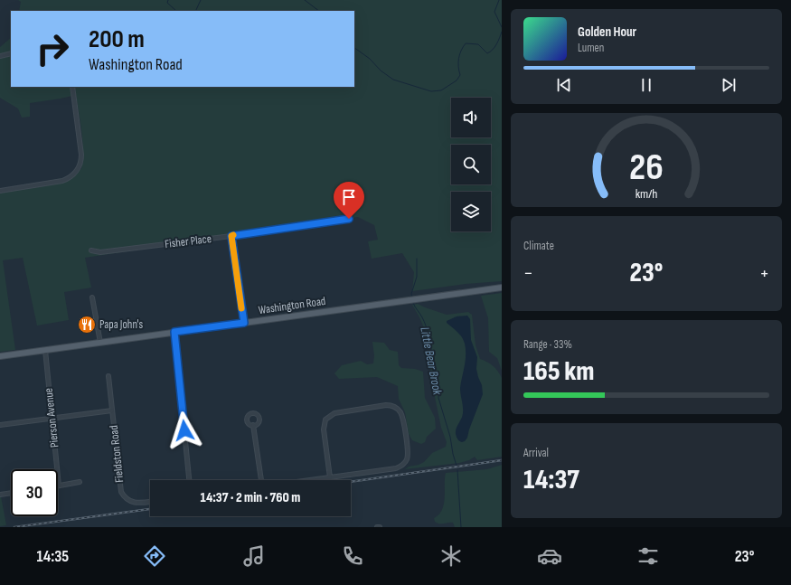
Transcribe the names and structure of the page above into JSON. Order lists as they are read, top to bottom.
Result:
{
  "streets": {
    "main road": ["Washington Road"],
    "street": ["Fisher Place", "Pierson Avenue", "Fieldston Road"]
  },
  "crossings": [
    ["Washington Road", "Pierson Avenue"]
  ],
  "water": ["Little Bear Brook"],
  "places": {
    "restaurant": ["Papa John's"]
  },
  "page": {
    "turn": ["200 m", "Washington Road"],
    "song": ["Golden Hour", "Lumen"],
    "tile": [
      "Climate",
      ["Range · 33%", "165 km"],
      ["Arrival", "14:37"]
    ],
    "heat": ["−", "23°", "+"],
    "limit": "30",
    "trip": "14:37 · 2 min · 760 m",
    "tabs": ["14:35", "23°"],
    "gauge": ["26", "km/h"]
  }
}
